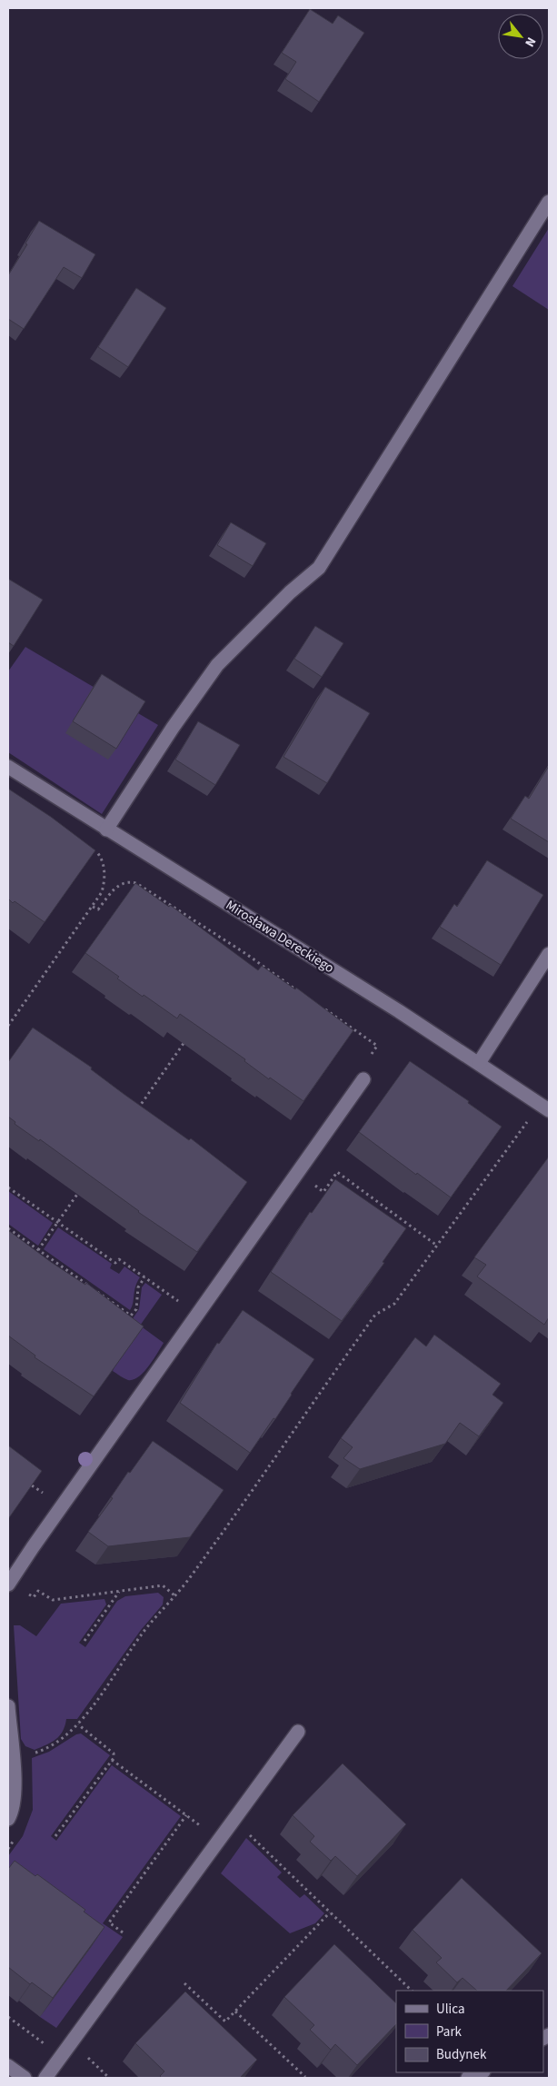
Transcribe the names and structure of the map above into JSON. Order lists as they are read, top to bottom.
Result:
{
  "streets": {
    "street": ["Mirosława Dereckiego"]
  },
  "legend": ["Ulica", "Park", "Budynek"],
  "north": "bottom right"
}
